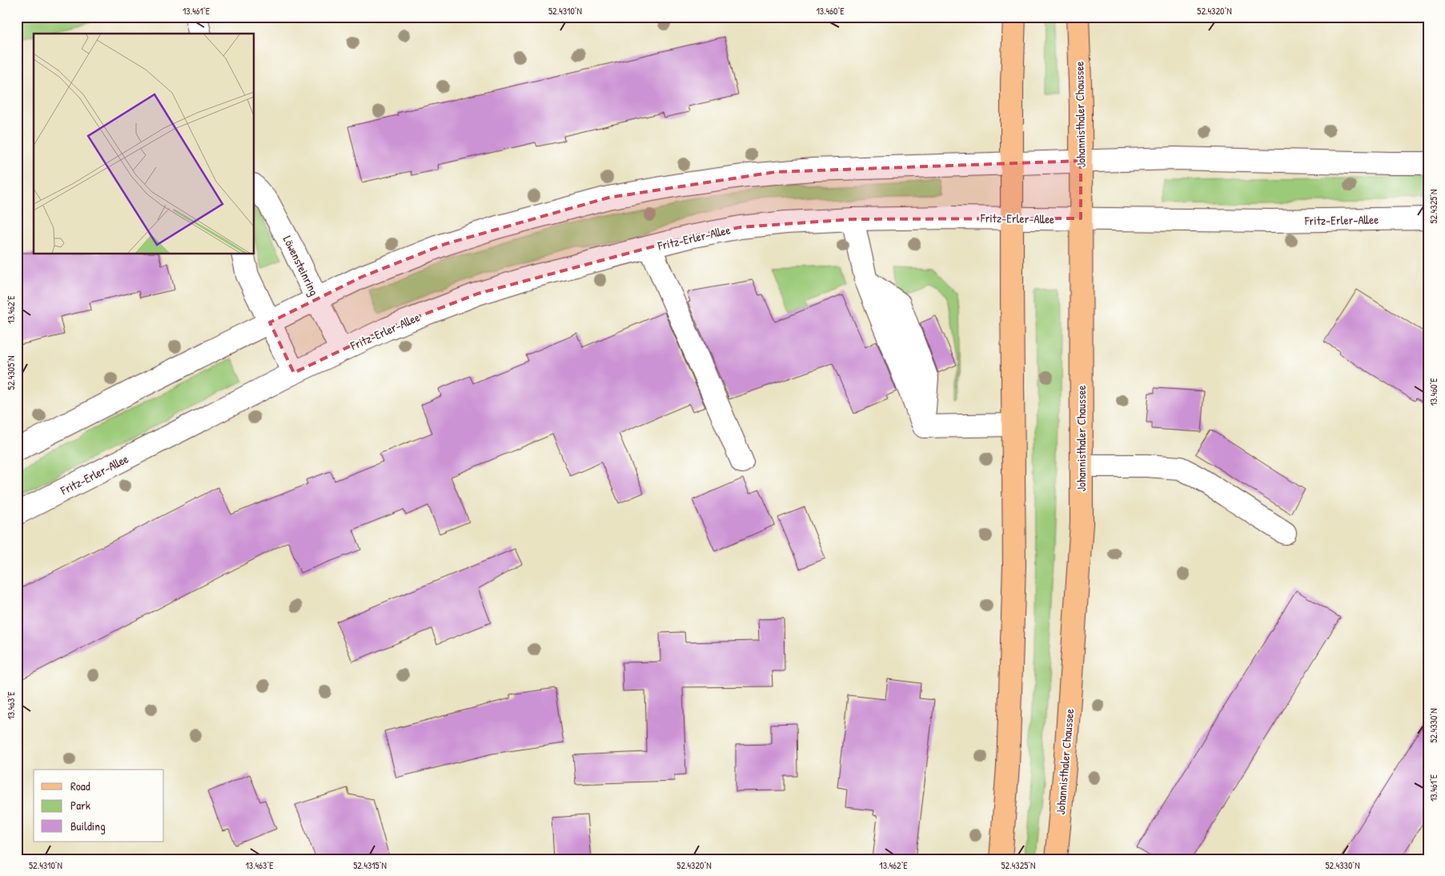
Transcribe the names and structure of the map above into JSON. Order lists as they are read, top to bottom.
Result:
{
  "streets": {
    "main road": ["Johannisthaler Chaussee"],
    "street": ["Fritz-Erler-Allee", "Löwensteinring"]
  },
  "crossings": [
    ["Johannisthaler Chaussee", "Fritz-Erler-Allee"],
    ["Fritz-Erler-Allee", "Löwensteinring"]
  ],
  "legend": ["Road", "Park", "Building"],
  "coordinates": [
    "13.461°E",
    "52.4310°N",
    "13.460°E",
    "52.4320°N",
    "52.4325°N",
    "13.462°E",
    "52.4305°N",
    "13.463°E",
    "52.4330°N",
    "52.4315°N"
  ]
}
